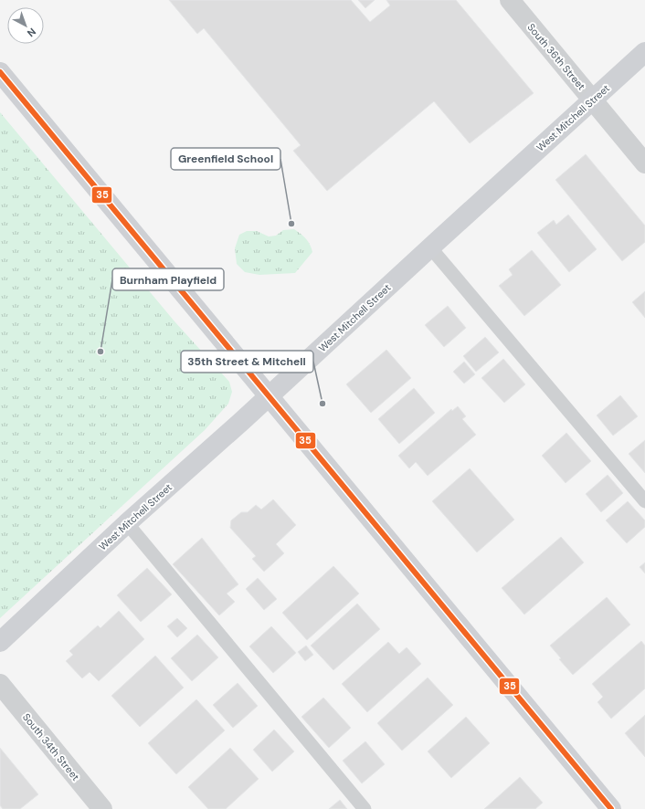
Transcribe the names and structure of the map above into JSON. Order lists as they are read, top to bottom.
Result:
{
  "streets": {
    "main road": ["West Mitchell Street"],
    "street": ["South 36th Street", "South 34th Street"]
  },
  "crossings": [
    ["South 36th Street", "West Mitchell Street"]
  ],
  "places": ["Greenfield School", "Burnham Playfield", "35th Street & Mitchell"],
  "lines": ["transit line 35"],
  "north": "bottom right"
}
